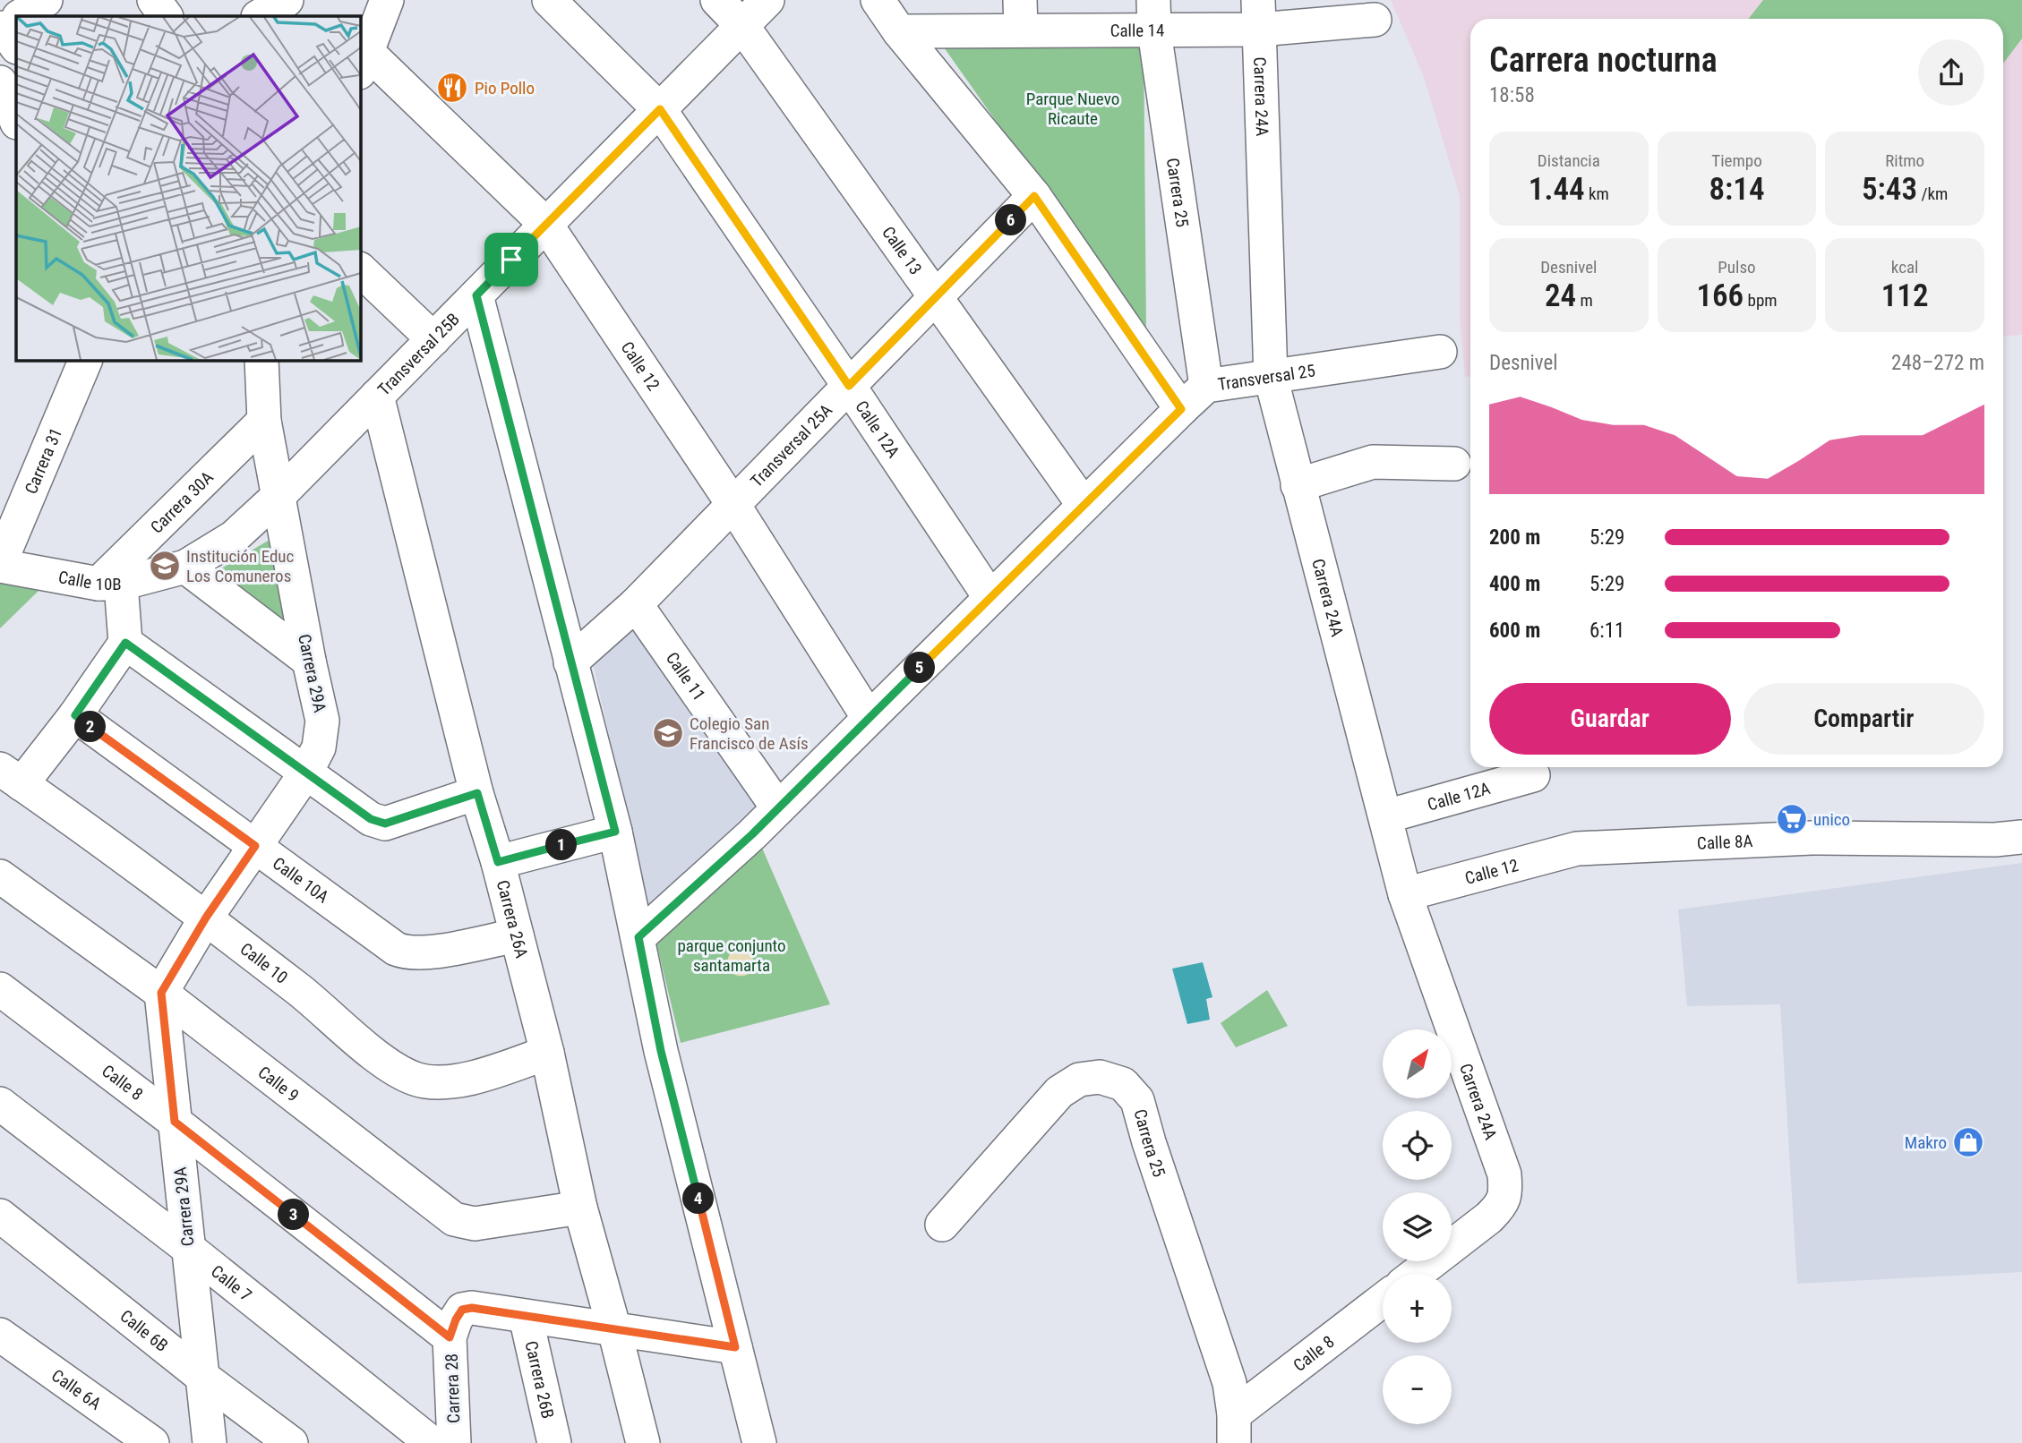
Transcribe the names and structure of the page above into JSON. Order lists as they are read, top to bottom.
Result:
{
  "streets": {
    "street": [
      "Calle 14",
      "Carrera 24A",
      "Carrera 25",
      "Calle 13",
      "Transversal 25B",
      "Calle 12",
      "Transversal 25",
      "Calle 12A",
      "Transversal 25A",
      "Carrera 31",
      "Carrera 30A",
      "Calle 10B",
      "Carrera 29A",
      "Calle 11",
      "Calle 8A",
      "Calle 10A",
      "Carrera 26A",
      "Calle 10",
      "Calle 8",
      "Calle 9",
      "Calle 7",
      "Calle 6B",
      "Carrera 26B",
      "Calle 6A",
      "Carrera 28"
    ]
  },
  "crossings": [
    ["Calle 14", "Carrera 24A"],
    ["Calle 14", "Carrera 25"],
    ["Carrera 24A", "Calle 12"],
    ["Carrera 24A", "Transversal 25"],
    ["Carrera 24A", "Calle 12A"],
    ["Carrera 25", "Transversal 25"],
    ["Carrera 25", "Calle 8"],
    ["Calle 13", "Transversal 25B"],
    ["Calle 13", "Transversal 25"],
    ["Calle 13", "Transversal 25A"],
    ["Transversal 25B", "Calle 12"],
    ["Transversal 25B", "Calle 12A"],
    ["Transversal 25B", "Carrera 30A"],
    ["Transversal 25B", "Calle 10B"],
    ["Transversal 25B", "Carrera 29A"],
    ["Transversal 25B", "Carrera 26A"],
    ["Calle 12", "Transversal 25"],
    ["Calle 12", "Transversal 25A"],
    ["Calle 12", "Calle 8A"],
    ["Transversal 25", "Calle 12A"],
    ["Transversal 25", "Calle 11"],
    ["Calle 12A", "Transversal 25A"],
    ["Transversal 25A", "Calle 11"],
    ["Carrera 31", "Calle 10B"],
    ["Carrera 30A", "Calle 10B"],
    ["Carrera 29A", "Calle 10A"],
    ["Carrera 29A", "Calle 10"],
    ["Carrera 29A", "Calle 8"],
    ["Carrera 29A", "Calle 9"],
    ["Carrera 29A", "Calle 7"],
    ["Carrera 29A", "Calle 6B"],
    ["Calle 10A", "Carrera 26A"],
    ["Carrera 26A", "Calle 10"],
    ["Carrera 26A", "Calle 9"],
    ["Calle 8", "Carrera 28"],
    ["Carrera 26B", "Carrera 28"]
  ],
  "parks": ["Parque Nuevo Ricaute", "parque conjunto santamarta"],
  "places": {
    "restaurant": ["Pio Pollo"],
    "school or university": ["Institución Educ Los Comuneros", "Colegio San Francisco de Asís"],
    "supermarket": ["unico"],
    "shop": ["Makro"]
  },
  "north": "top right",
  "page": {
    "heading": ["Carrera nocturna", "18:58"],
    "stats": [
      ["Distancia", "1.44 km"],
      ["Tiempo", "8:14"],
      ["Ritmo", "5:43 /km"],
      ["Desnivel", "24 m"],
      ["Pulso", "166 bpm"],
      ["kcal", "112"]
    ],
    "pins": [
      "6",
      "5",
      "2",
      "1",
      "4",
      "3"
    ],
    "chart": ["Desnivel", "248–272 m"],
    "list": [
      {
        "name": "200 m",
        "note": "5:29"
      },
      {
        "name": "400 m",
        "note": "5:29"
      },
      {
        "name": "600 m",
        "note": "6:11"
      }
    ],
    "buttons": ["Guardar", "Compartir"],
    "map_buttons": ["+", "−"]
  }
}
